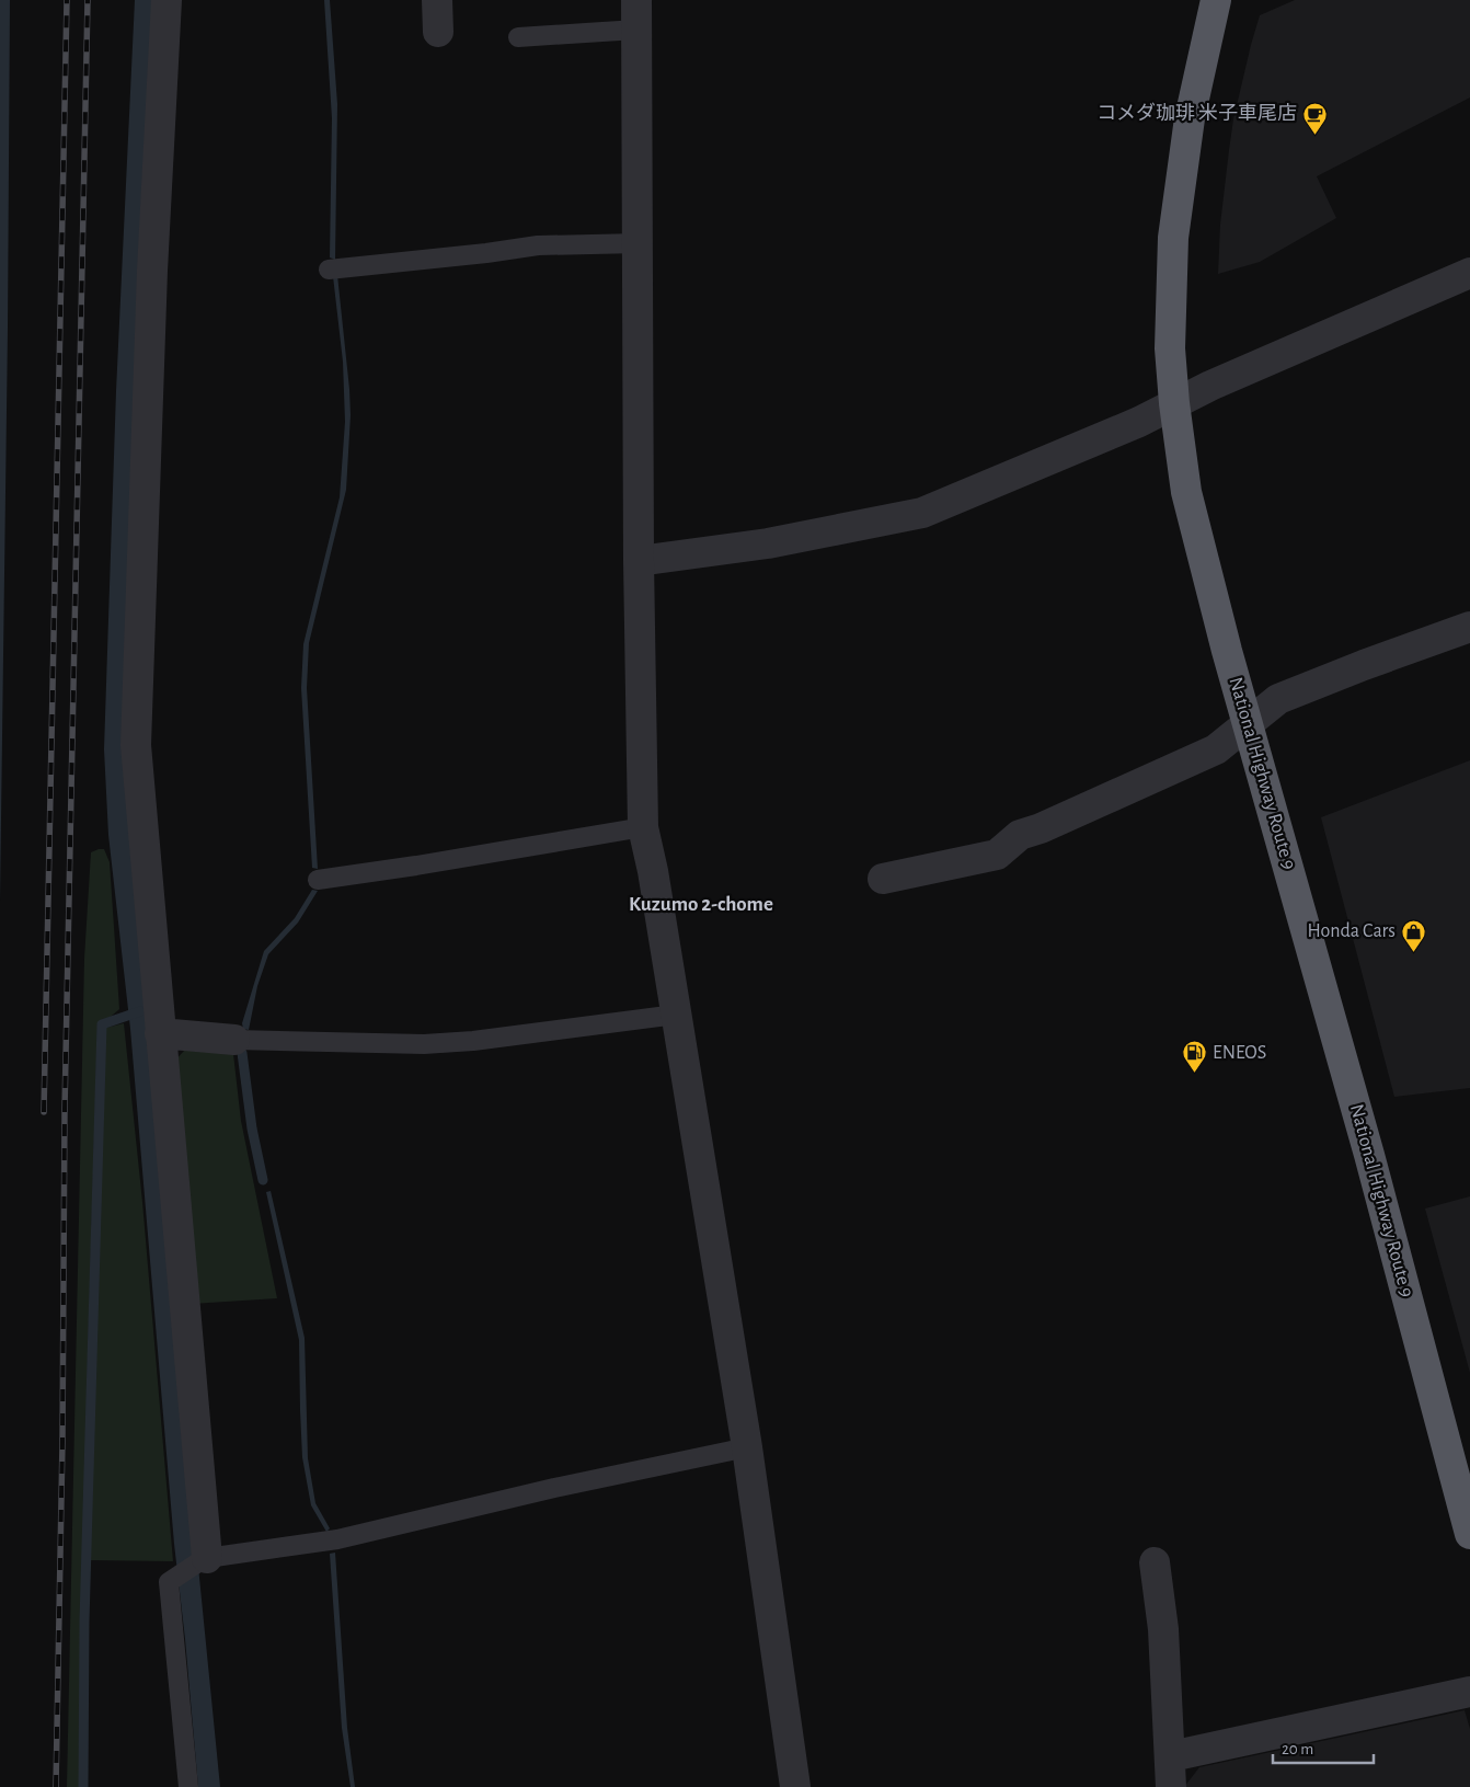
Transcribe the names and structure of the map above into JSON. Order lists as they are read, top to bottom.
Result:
{
  "streets": {
    "highway": ["National Highway Route 9"]
  },
  "districts": ["Kuzumo 2-chome"],
  "places": {
    "cafe": ["コメダ珈琲 米子車尾店"],
    "shop": ["Honda Cars"],
    "fuel station": ["ENEOS"]
  },
  "scale_bar": "20 m"
}
